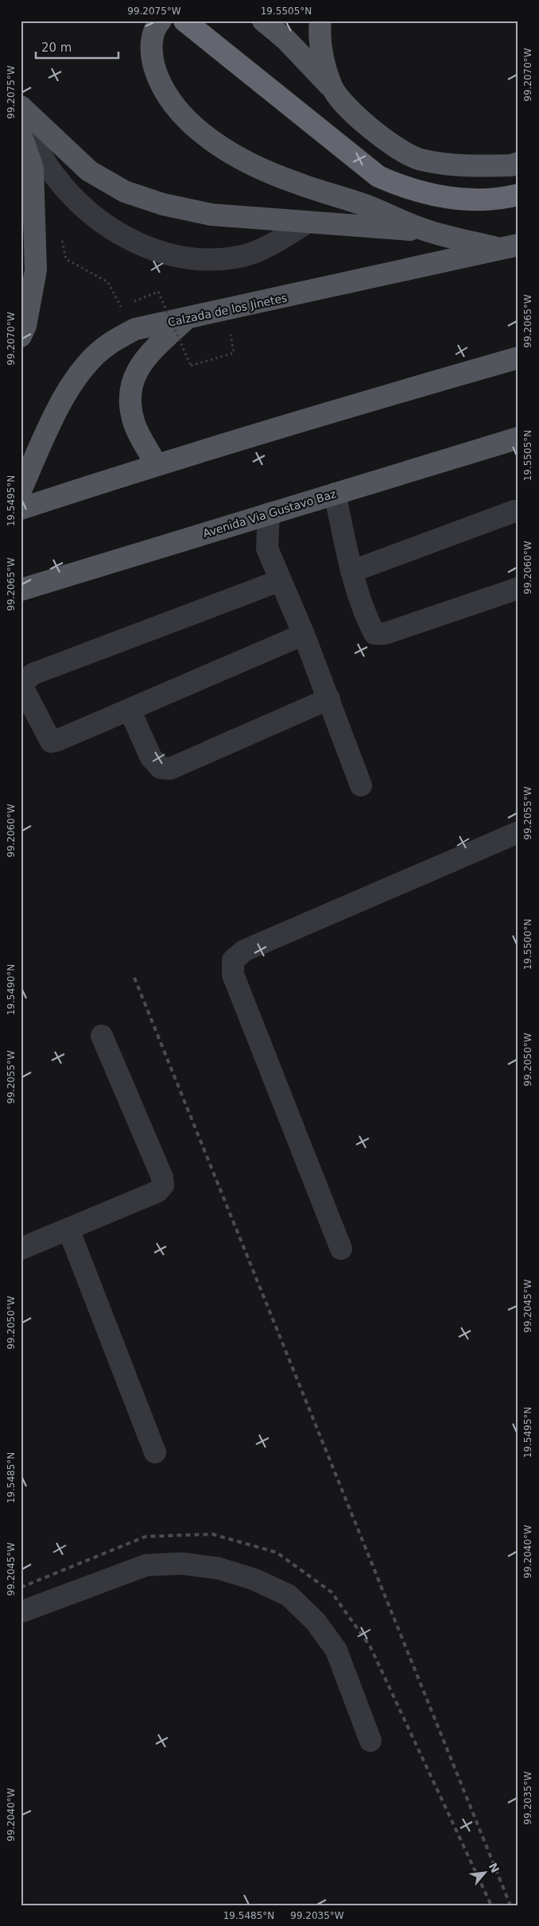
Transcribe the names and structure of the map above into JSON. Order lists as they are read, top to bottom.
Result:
{
  "streets": {
    "main road": ["Calzada de los Jinetes", "Avenida Via Gustavo Baz"]
  },
  "scale_bar": "20 m",
  "north": "top right",
  "coordinates": [
    "99.2075°W",
    "19.5505°N",
    "99.2070°W",
    "99.2065°W",
    "19.5495°N",
    "99.2060°W",
    "99.2055°W",
    "19.5500°N",
    "19.5490°N",
    "99.2050°W",
    "99.2045°W",
    "19.5485°N",
    "99.2040°W",
    "99.2035°W"
  ]
}
